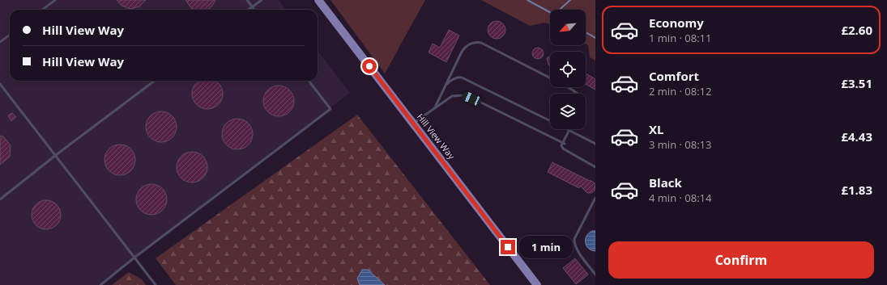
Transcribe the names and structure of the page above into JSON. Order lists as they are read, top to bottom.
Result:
{
  "streets": {
    "main road": ["Hill View Way"]
  },
  "north": "bottom left",
  "page": {
    "list": [
      {
        "name": "Economy",
        "note": "1 min · 08:11",
        "value": "£2.60"
      },
      {
        "name": "Comfort",
        "note": "2 min · 08:12",
        "value": "£3.51"
      },
      {
        "name": "XL",
        "note": "3 min · 08:13",
        "value": "£4.43"
      },
      {
        "name": "Black",
        "note": "4 min · 08:14",
        "value": "£1.83"
      }
    ],
    "banner": ["Hill View Way", "Hill View Way"],
    "buttons": "Confirm",
    "bubble": "1 min"
  }
}
